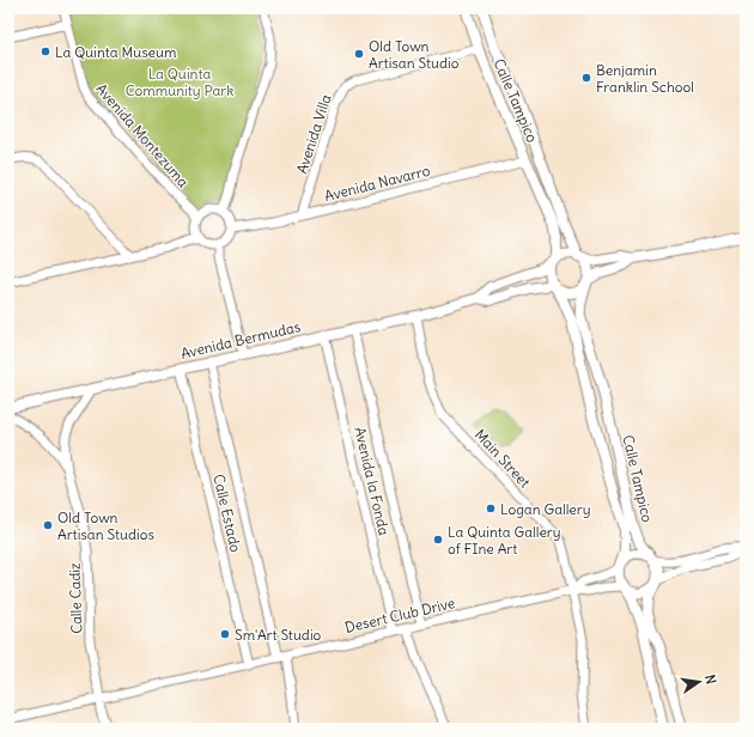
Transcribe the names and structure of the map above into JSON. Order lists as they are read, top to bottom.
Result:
{
  "streets": {
    "street": [
      "Calle Tampico",
      "Avenida Villa",
      "Avenida Montezuma",
      "Avenida Navarro",
      "Avenida Bermudas",
      "Main Street",
      "Avenida la Fonda",
      "Calle Estado",
      "Calle Cadiz",
      "Desert Club Drive"
    ]
  },
  "crossings": [
    ["Calle Tampico", "Avenida Villa"],
    ["Calle Tampico", "Avenida Navarro"],
    ["Calle Tampico", "Avenida Bermudas"],
    ["Calle Tampico", "Desert Club Drive"],
    ["Avenida Villa", "Avenida Navarro"],
    ["Avenida Montezuma", "Avenida Navarro"],
    ["Avenida Bermudas", "Main Street"],
    ["Avenida Bermudas", "Avenida la Fonda"],
    ["Avenida Bermudas", "Calle Estado"],
    ["Avenida Bermudas", "Calle Cadiz"],
    ["Main Street", "Desert Club Drive"],
    ["Avenida la Fonda", "Desert Club Drive"],
    ["Calle Estado", "Desert Club Drive"],
    ["Calle Cadiz", "Desert Club Drive"]
  ],
  "parks": ["La Quinta Community Park"],
  "places": [
    "La Quinta Museum",
    "Old Town Artisan Studio",
    "Benjamin Franklin School",
    "Logan Gallery",
    "Old Town Artisan Studios",
    "La Quinta Gallery of FIne Art",
    "Sm'Art Studio"
  ],
  "north": "right"
}
